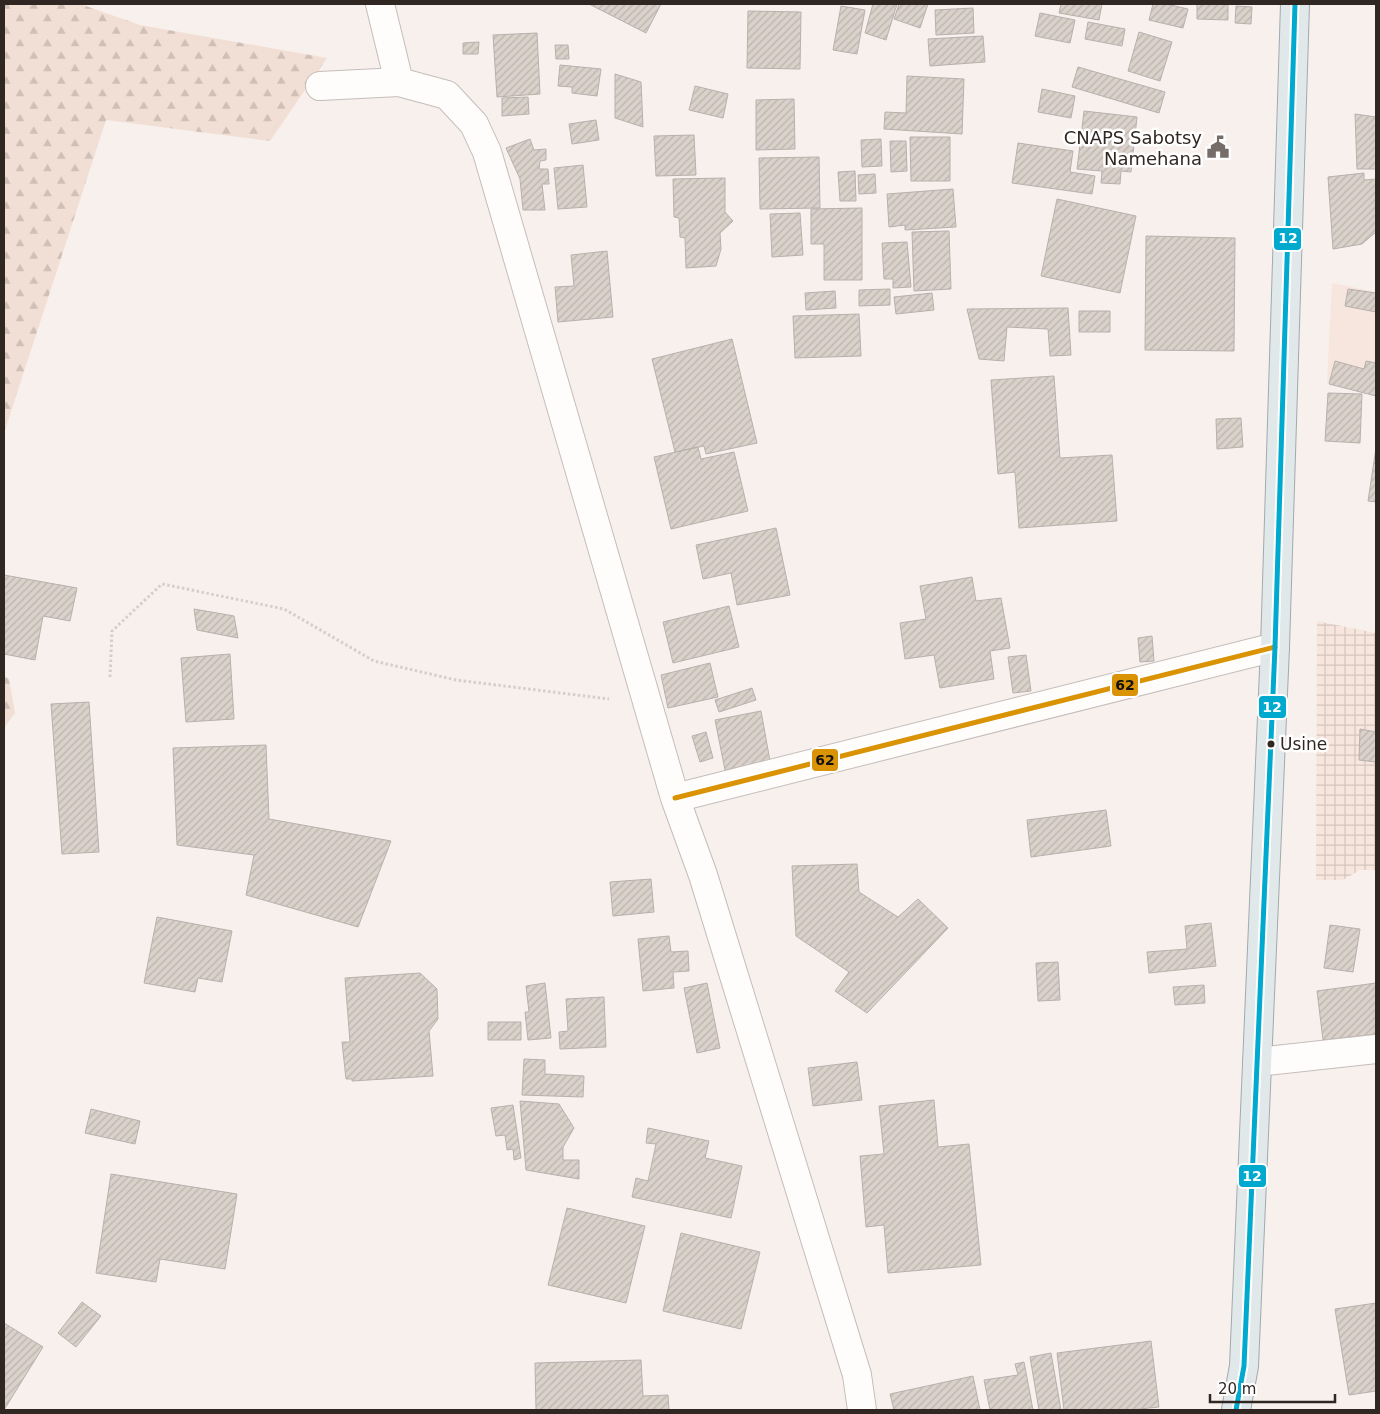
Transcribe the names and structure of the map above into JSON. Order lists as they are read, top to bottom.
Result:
{
  "places": {
    "public building": ["CNAPS Sabotsy Namehana"],
    "other": ["Usine"]
  },
  "lines": ["transit line 12", "transit line 62"],
  "scale_bar": "20 m"
}
